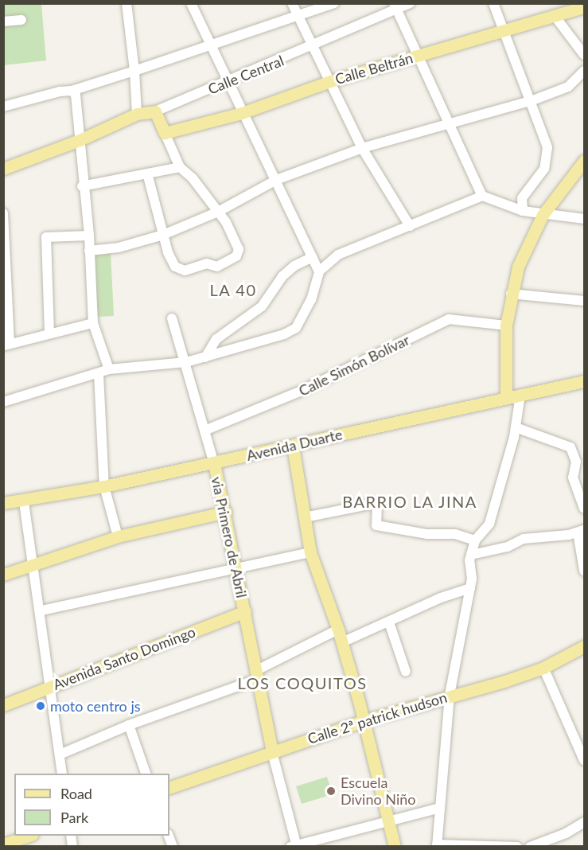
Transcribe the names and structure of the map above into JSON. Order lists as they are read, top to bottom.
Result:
{
  "streets": {
    "main road": [
      "Calle Beltrán",
      "Calle Central",
      "Avenida Duarte",
      "via Primero de Abril",
      "Avenida Santo Domingo",
      "Calle 2ª patrick hudson"
    ],
    "street": ["Calle Simón Bolívar"]
  },
  "crossings": [
    ["Avenida Duarte", "via Primero de Abril"],
    ["via Primero de Abril", "Avenida Santo Domingo"],
    ["via Primero de Abril", "Calle 2ª patrick hudson"]
  ],
  "districts": ["LA 40", "BARRIO LA JINA", "LOS COQUITOS"],
  "places": ["moto centro js", "Escuela Divino Niño"],
  "legend": ["Road", "Park"]
}
